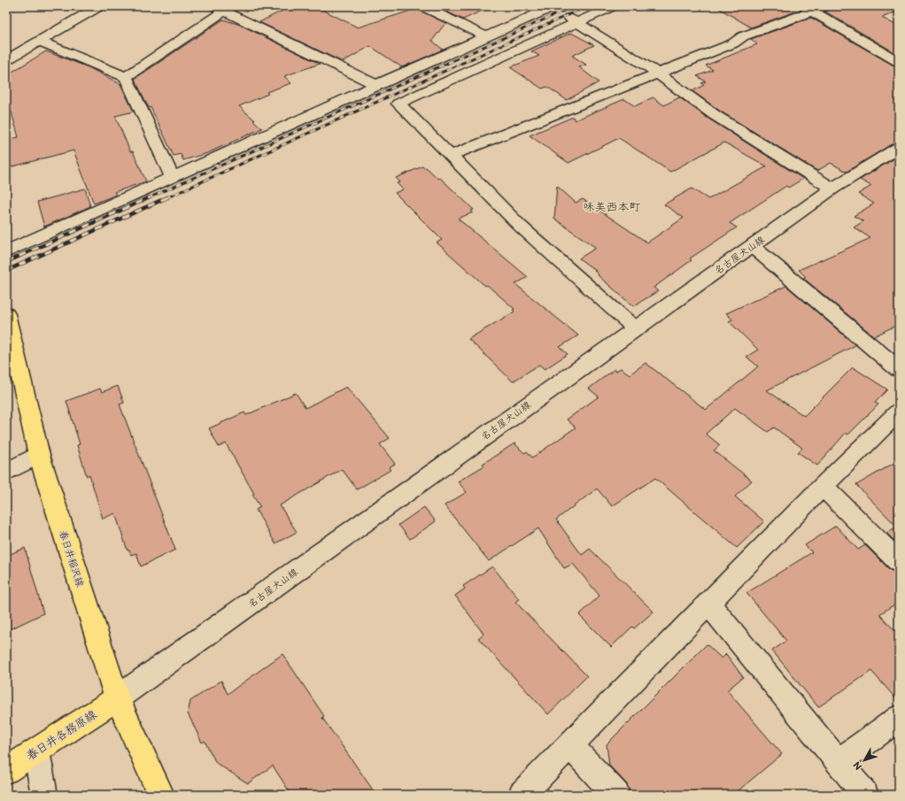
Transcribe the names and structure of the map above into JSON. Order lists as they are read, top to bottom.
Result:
{
  "streets": {
    "main road": ["春日井稲沢線", "春日井各務原線"],
    "street": ["名古屋犬山線"]
  },
  "crossings": [
    ["名古屋犬山線", "春日井稲沢線"],
    ["名古屋犬山線", "春日井各務原線"],
    ["春日井稲沢線", "春日井各務原線"]
  ],
  "districts": ["味美西本町"],
  "north": "bottom left"
}
